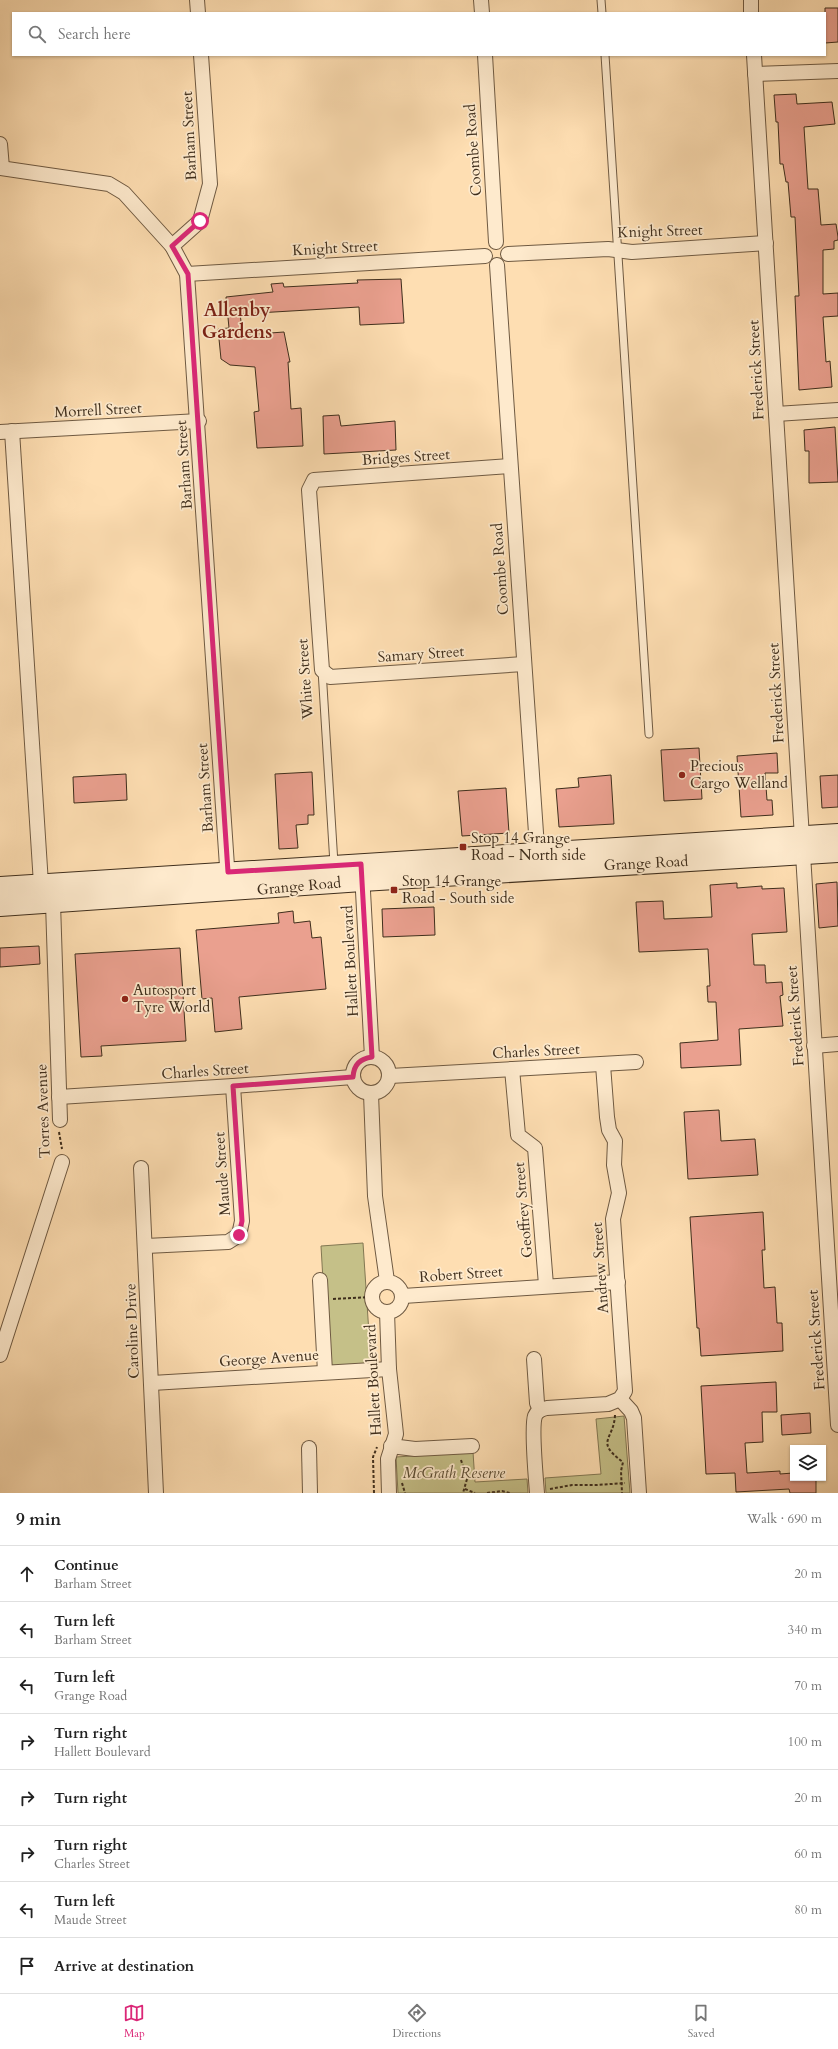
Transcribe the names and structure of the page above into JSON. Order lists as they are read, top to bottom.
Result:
{
  "streets": {
    "main road": ["Grange Road"],
    "street": [
      "Barham Street",
      "Coombe Road",
      "Knight Street",
      "Frederick Street",
      "Morrell Street",
      "Bridges Street",
      "Samary Street",
      "White Street",
      "Hallett Boulevard",
      "Charles Street",
      "Torres Avenue",
      "Maude Street",
      "Geoffrey Street",
      "Andrew Street",
      "Robert Street",
      "Caroline Drive",
      "George Avenue"
    ]
  },
  "crossings": [
    ["Barham Street", "Knight Street"],
    ["Barham Street", "Morrell Street"],
    ["Barham Street", "Grange Road"],
    ["Coombe Road", "Knight Street"],
    ["Coombe Road", "Bridges Street"],
    ["Coombe Road", "Samary Street"],
    ["Coombe Road", "Grange Road"],
    ["Knight Street", "Frederick Street"],
    ["Frederick Street", "Grange Road"],
    ["Bridges Street", "White Street"],
    ["Samary Street", "White Street"],
    ["White Street", "Grange Road"],
    ["Grange Road", "Hallett Boulevard"],
    ["Grange Road", "Torres Avenue"],
    ["Hallett Boulevard", "Charles Street"],
    ["Hallett Boulevard", "Robert Street"],
    ["Hallett Boulevard", "George Avenue"],
    ["Charles Street", "Torres Avenue"],
    ["Charles Street", "Maude Street"],
    ["Charles Street", "Geoffrey Street"],
    ["Charles Street", "Andrew Street"],
    ["Maude Street", "Caroline Drive"],
    ["Geoffrey Street", "Robert Street"],
    ["Andrew Street", "Robert Street"],
    ["Caroline Drive", "George Avenue"]
  ],
  "districts": ["Allenby Gardens"],
  "parks": ["McGrath Reserve"],
  "places": {
    "other": ["Precious Cargo Welland", "Autosport Tyre World"],
    "transit": ["Stop 14 Grange Road - North side", "Stop 14 Grange Road - South side"]
  },
  "page": {
    "search": "Search here",
    "heading": ["9 min", "Walk · 690 m"],
    "list": [
      ["Continue", "Barham Street", "20 m"],
      ["Turn left", "Barham Street", "340 m"],
      ["Turn left", "Grange Road", "70 m"],
      ["Turn right", "Hallett Boulevard", "100 m"],
      ["Turn right", "20 m"],
      ["Turn right", "Charles Street", "60 m"],
      ["Turn left", "Maude Street", "80 m"],
      "Arrive at destination"
    ],
    "nav": ["Map", "Directions", "Saved"]
  }
}
